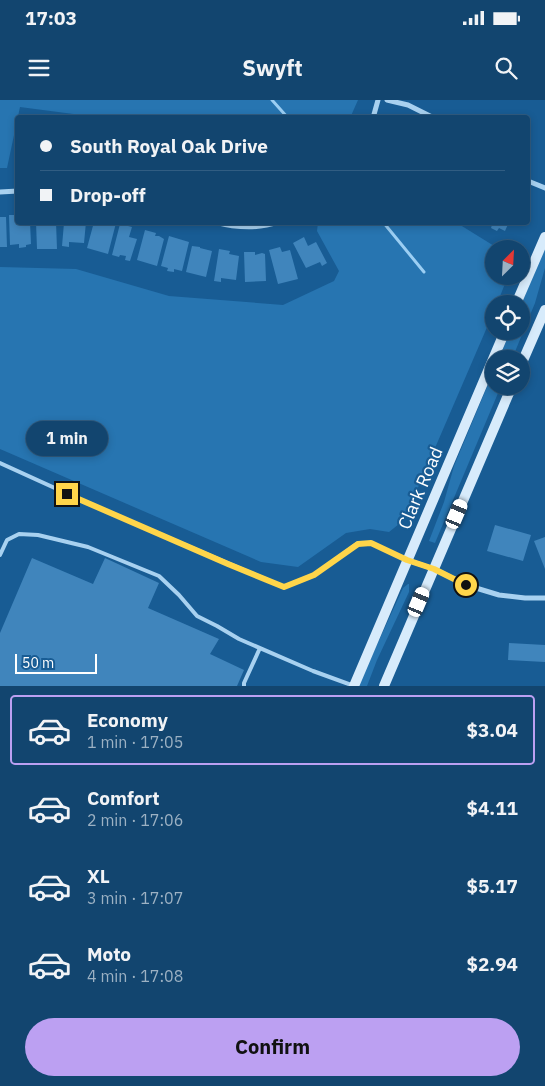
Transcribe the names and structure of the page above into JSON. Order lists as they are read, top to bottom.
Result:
{
  "streets": {
    "main road": ["Clark Road"]
  },
  "scale_bar": "50 m",
  "north": "top right",
  "page": {
    "status": "17:03",
    "header": "Swyft",
    "banner": ["South Royal Oak Drive", "Drop-off"],
    "bubble": "1 min",
    "scale": "50 m",
    "list": [
      {
        "name": "Economy",
        "note": "1 min · 17:05",
        "value": "$3.04"
      },
      {
        "name": "Comfort",
        "note": "2 min · 17:06",
        "value": "$4.11"
      },
      {
        "name": "XL",
        "note": "3 min · 17:07",
        "value": "$5.17"
      },
      {
        "name": "Moto",
        "note": "4 min · 17:08",
        "value": "$2.94"
      }
    ],
    "buttons": "Confirm"
  }
}
